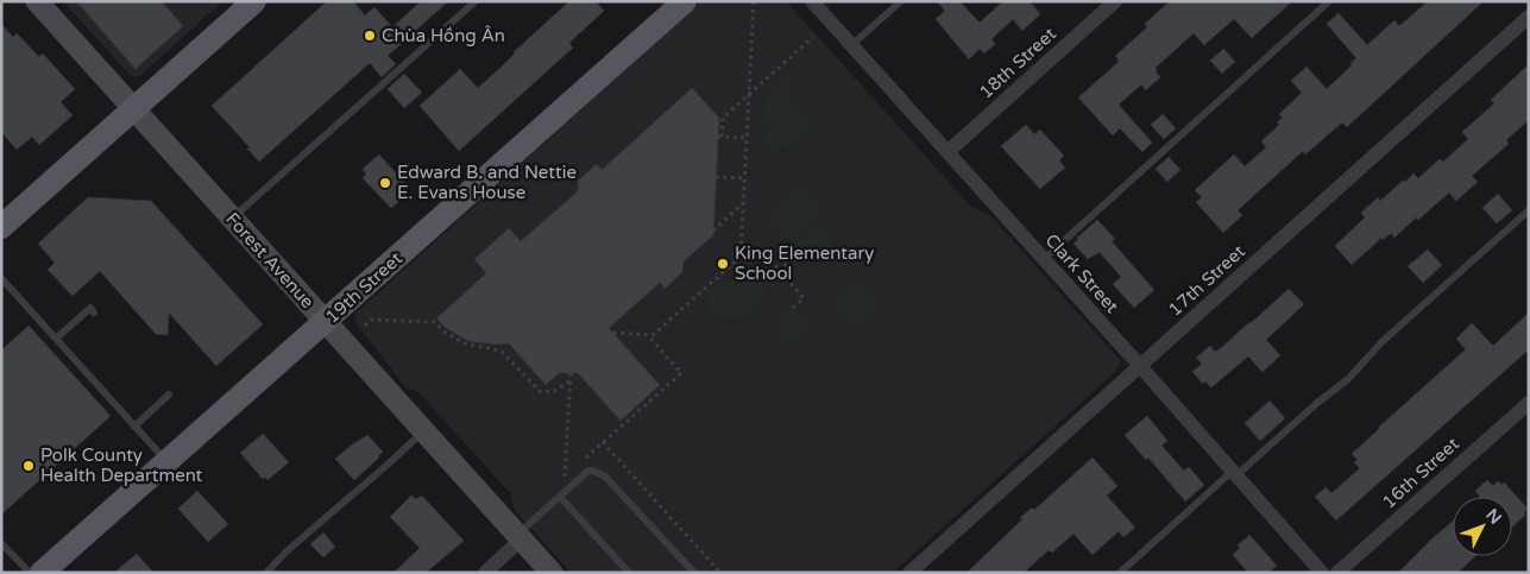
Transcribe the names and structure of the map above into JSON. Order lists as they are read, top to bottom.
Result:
{
  "streets": {
    "main road": ["Forest Avenue", "19th Street"],
    "street": [
      "18th Street",
      "Clark Street",
      "17th Street",
      "16th Street"
    ]
  },
  "crossings": [
    ["18th Street", "Clark Street"],
    ["Forest Avenue", "19th Street"],
    ["Clark Street", "17th Street"]
  ],
  "places": [
    "Chùa Hồng Ân",
    "Edward B. and Nettie E. Evans House",
    "King Elementary School",
    "Polk County Health Department"
  ],
  "north": "top right"
}
